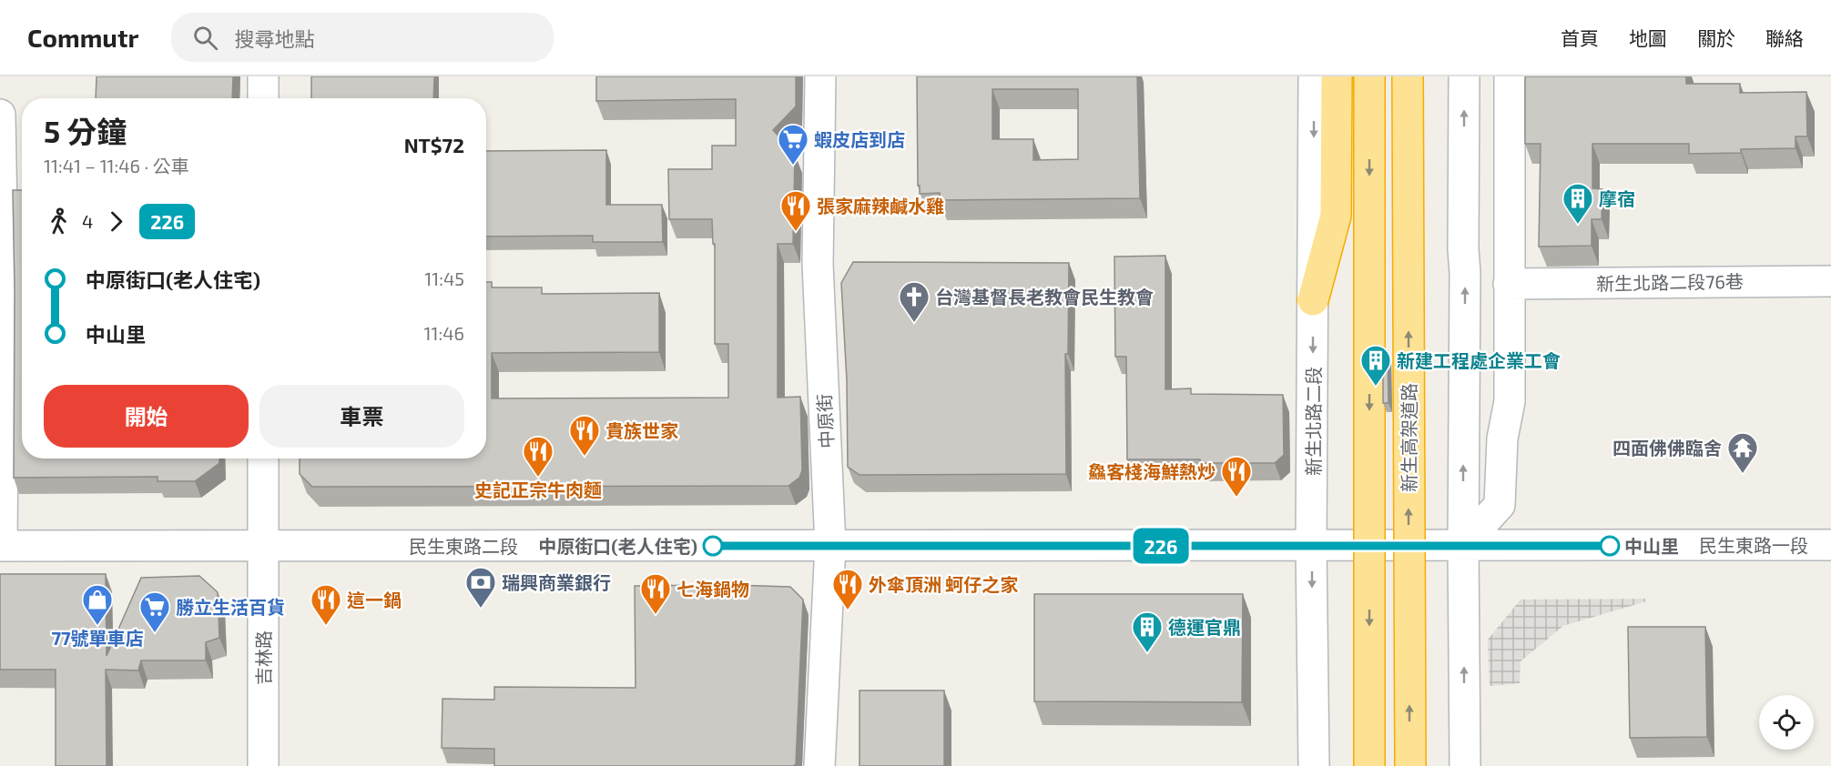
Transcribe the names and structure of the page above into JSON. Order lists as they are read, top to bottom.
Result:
{
  "streets": {
    "highway": ["新生高架道路"],
    "street": [
      "新生北路二段76巷",
      "中原街",
      "新生北路二段",
      "民生東路一段",
      "民生東路二段",
      "吉林路"
    ]
  },
  "crossings": [
    ["中原街", "民生東路二段"],
    ["新生北路二段", "民生東路一段"],
    ["新生北路二段", "民生東路二段"],
    ["民生東路一段", "民生東路二段"],
    ["民生東路二段", "吉林路"]
  ],
  "places": {
    "supermarket": ["蝦皮店到店", "勝立生活百貨"],
    "building": ["摩宿", "新建工程處企業工會", "德運官鼎"],
    "restaurant": [
      "張家麻辣鹹水雞",
      "貴族世家",
      "史記正宗牛肉麵",
      "鱻客棧海鮮熱炒",
      "外傘頂洲 蚵仔之家",
      "七海鍋物",
      "這一鍋"
    ],
    "church": ["台灣基督長老教會民生教會"],
    "temple": ["四面佛佛臨舍"],
    "other": ["中原街口(老人住宅)", "中山里"],
    "bank": ["瑞興商業銀行"],
    "shop": ["77號單車店"]
  },
  "lines": ["bus line 226"],
  "page": {
    "header": "Commutr",
    "search": "搜尋地點",
    "nav": [
      "首頁",
      "地圖",
      "關於",
      "聯絡"
    ],
    "on_map": "226",
    "heading": ["5 分鐘", "11:41 – 11:46 · 公車", "NT$72"],
    "legs": ["4", "226"],
    "list": [
      {
        "name": "中原街口(老人住宅)",
        "value": "11:45"
      },
      {
        "name": "中山里",
        "value": "11:46"
      }
    ],
    "buttons": ["開始", "車票"]
  }
}
